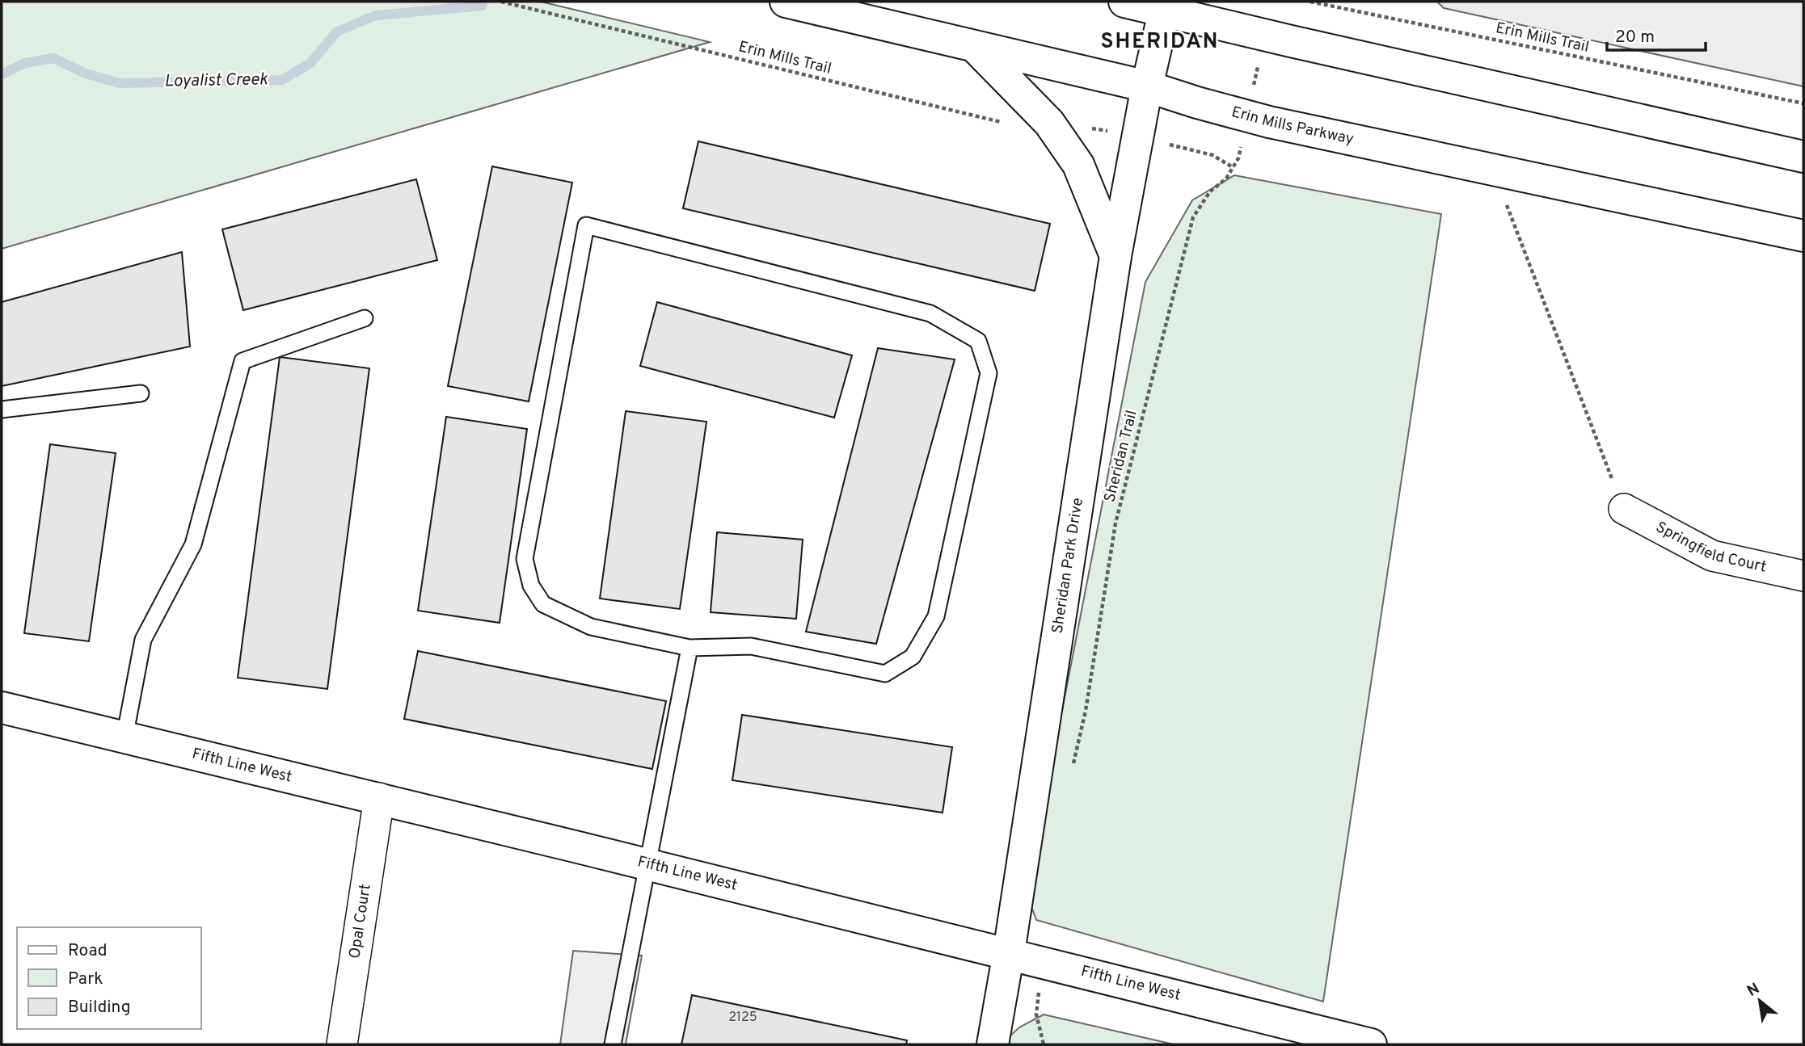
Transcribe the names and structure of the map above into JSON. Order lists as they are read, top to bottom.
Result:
{
  "streets": {
    "street": [
      "Erin Mills Parkway",
      "Springfield Court",
      "Sheridan Park Drive",
      "Fifth Line West",
      "Opal Court"
    ],
    "path": ["Erin Mills Trail", "Sheridan Trail"]
  },
  "crossings": [
    ["Erin Mills Parkway", "Sheridan Trail"],
    ["Erin Mills Parkway", "Sheridan Park Drive"],
    ["Sheridan Park Drive", "Fifth Line West"],
    ["Fifth Line West", "Opal Court"]
  ],
  "districts": ["SHERIDAN"],
  "water": ["Loyalist Creek"],
  "house_numbers": ["2125"],
  "legend": ["Road", "Park", "Building"],
  "scale_bar": "20 m",
  "north": "top left"
}
